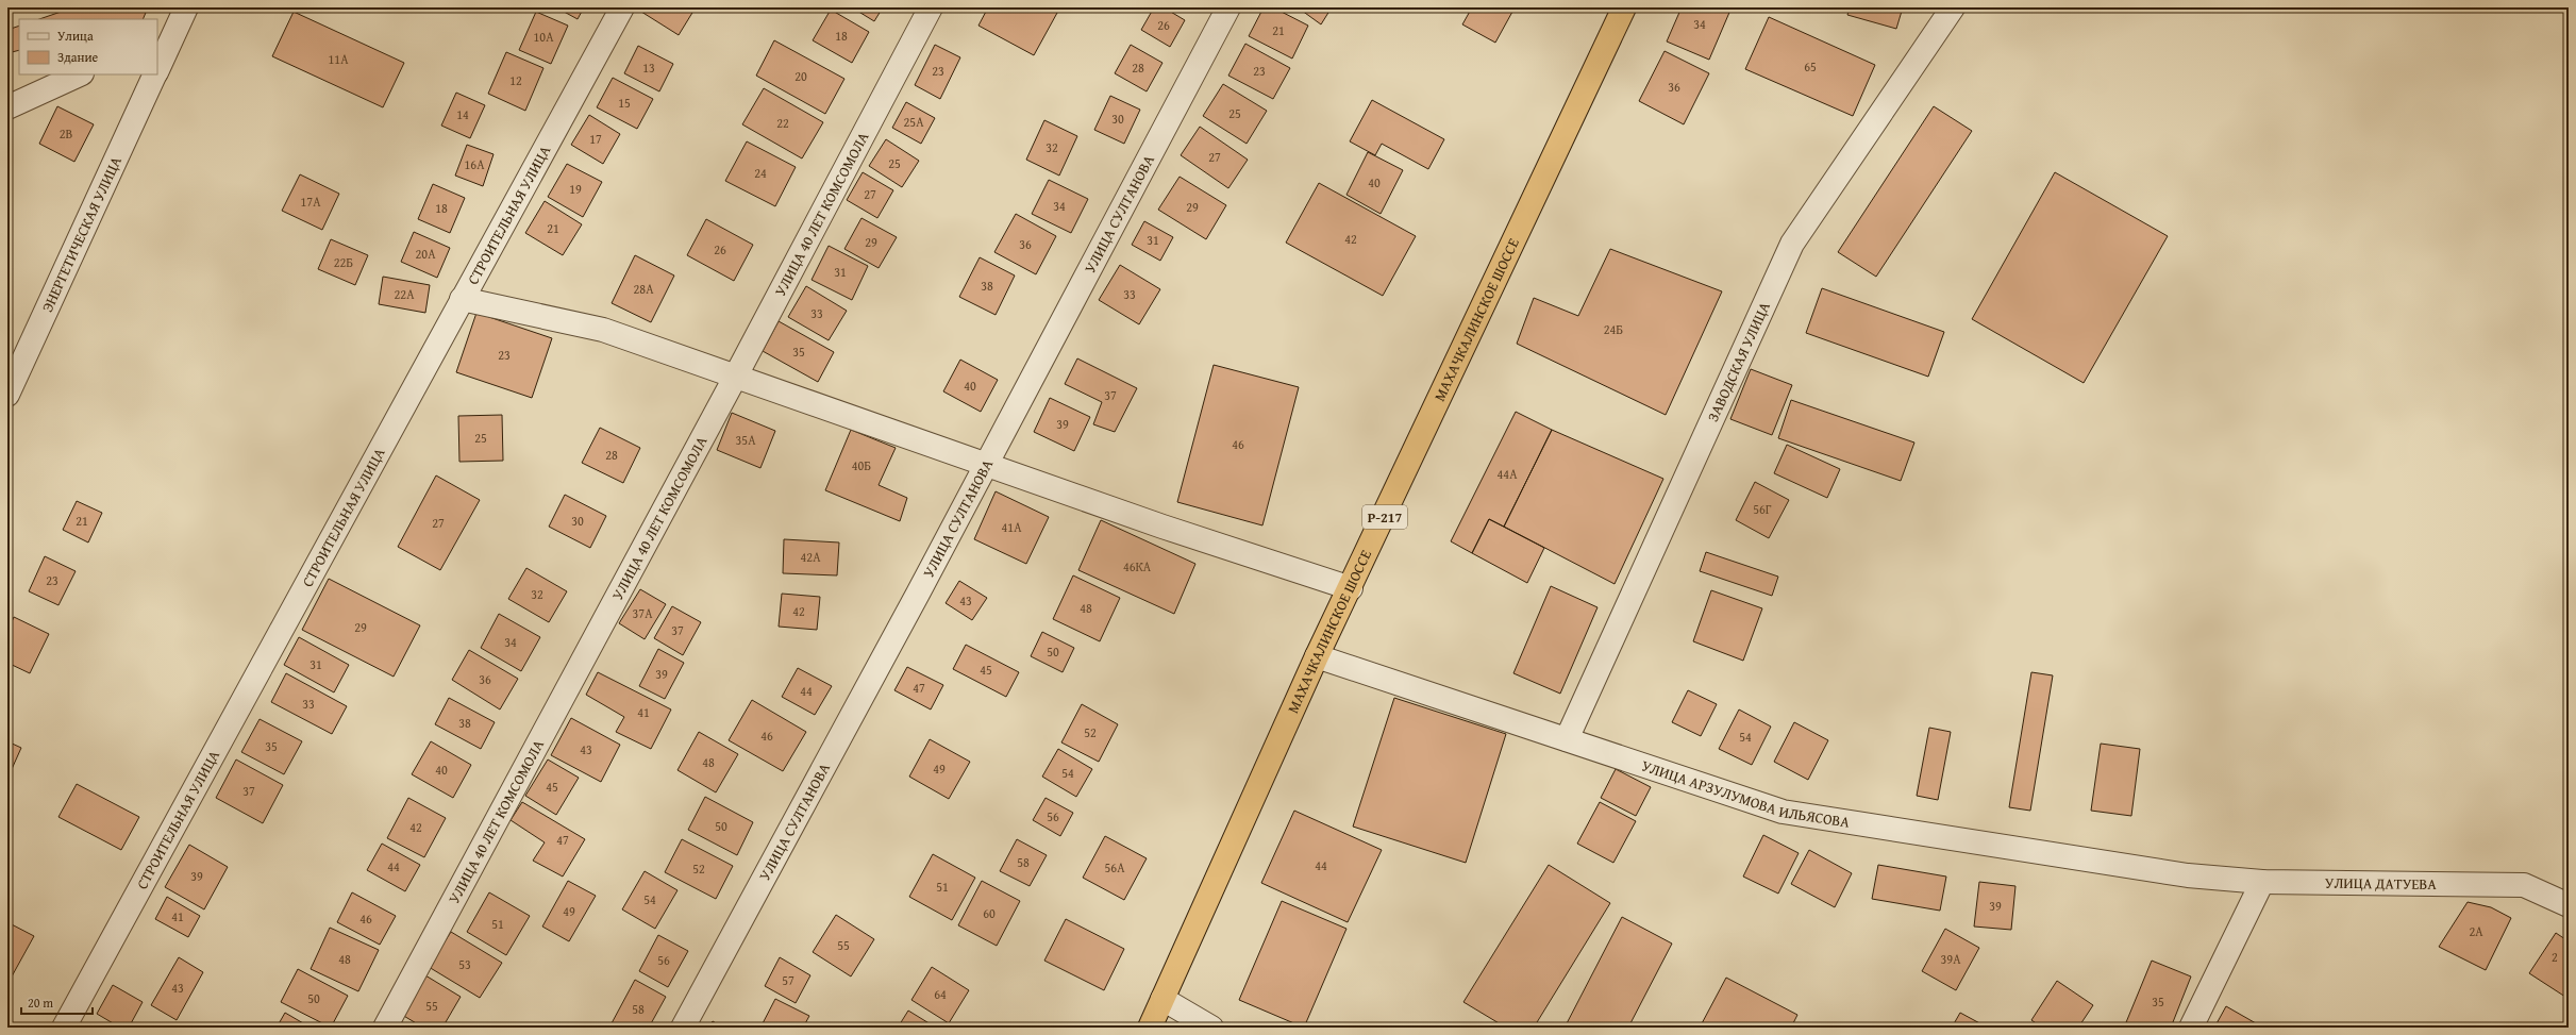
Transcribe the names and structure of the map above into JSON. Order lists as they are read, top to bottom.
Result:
{
  "streets": {
    "highway": ["МАХАЧКАЛИНСКОЕ ШОССЕ", "Р-217"],
    "street": [
      "УЛИЦА 40 ЛЕТ КОМСОМОЛА",
      "УЛИЦА СУЛТАНОВА",
      "СТРОИТЕЛЬНАЯ УЛИЦА",
      "ЭНЕРГЕТИЧЕСКАЯ УЛИЦА",
      "ЗАВОДСКАЯ УЛИЦА",
      "УЛИЦА АРЗУЛУМОВА ИЛЬЯСОВА",
      "УЛИЦА ДАТУЕВА"
    ]
  },
  "crossings": [
    ["МАХАЧКАЛИНСКОЕ ШОССЕ", "УЛИЦА АРЗУЛУМОВА ИЛЬЯСОВА"],
    ["ЗАВОДСКАЯ УЛИЦА", "УЛИЦА АРЗУЛУМОВА ИЛЬЯСОВА"],
    ["УЛИЦА АРЗУЛУМОВА ИЛЬЯСОВА", "УЛИЦА ДАТУЕВА"]
  ],
  "house_numbers": [
    "34",
    "26",
    "21",
    "18",
    "10А",
    "11А",
    "65",
    "13",
    "28",
    "23",
    "23",
    "20",
    "12",
    "36",
    "15",
    "25",
    "14",
    "30",
    "25А",
    "22",
    "2В",
    "17",
    "32",
    "27",
    "25",
    "16А",
    "24",
    "40",
    "19",
    "27",
    "17А",
    "34",
    "29",
    "18",
    "21",
    "42",
    "31",
    "29",
    "36",
    "26",
    "20А",
    "22Б",
    "31",
    "38",
    "28А",
    "22А",
    "33",
    "33",
    "24Б",
    "35",
    "23",
    "40",
    "37",
    "39",
    "25",
    "35А",
    "46",
    "28",
    "40Б",
    "44А",
    "56Г",
    "21",
    "30",
    "27",
    "41А",
    "42А",
    "46КА",
    "23",
    "32",
    "43",
    "48",
    "42",
    "37А",
    "29",
    "37",
    "34",
    "50",
    "31",
    "45",
    "39",
    "36",
    "47",
    "44",
    "33",
    "41",
    "38",
    "52",
    "46",
    "54",
    "35",
    "43",
    "48",
    "49",
    "40",
    "54",
    "45",
    "37",
    "56",
    "50",
    "42",
    "47",
    "58",
    "44",
    "44",
    "56А",
    "52",
    "39",
    "51",
    "54",
    "39",
    "49",
    "60",
    "41",
    "46",
    "51",
    "2А",
    "55",
    "2",
    "48",
    "39А",
    "56",
    "53",
    "57",
    "43",
    "64",
    "50",
    "35",
    "55",
    "58"
  ],
  "legend": ["Улица", "Здание"],
  "scale_bar": "20 m"
}
